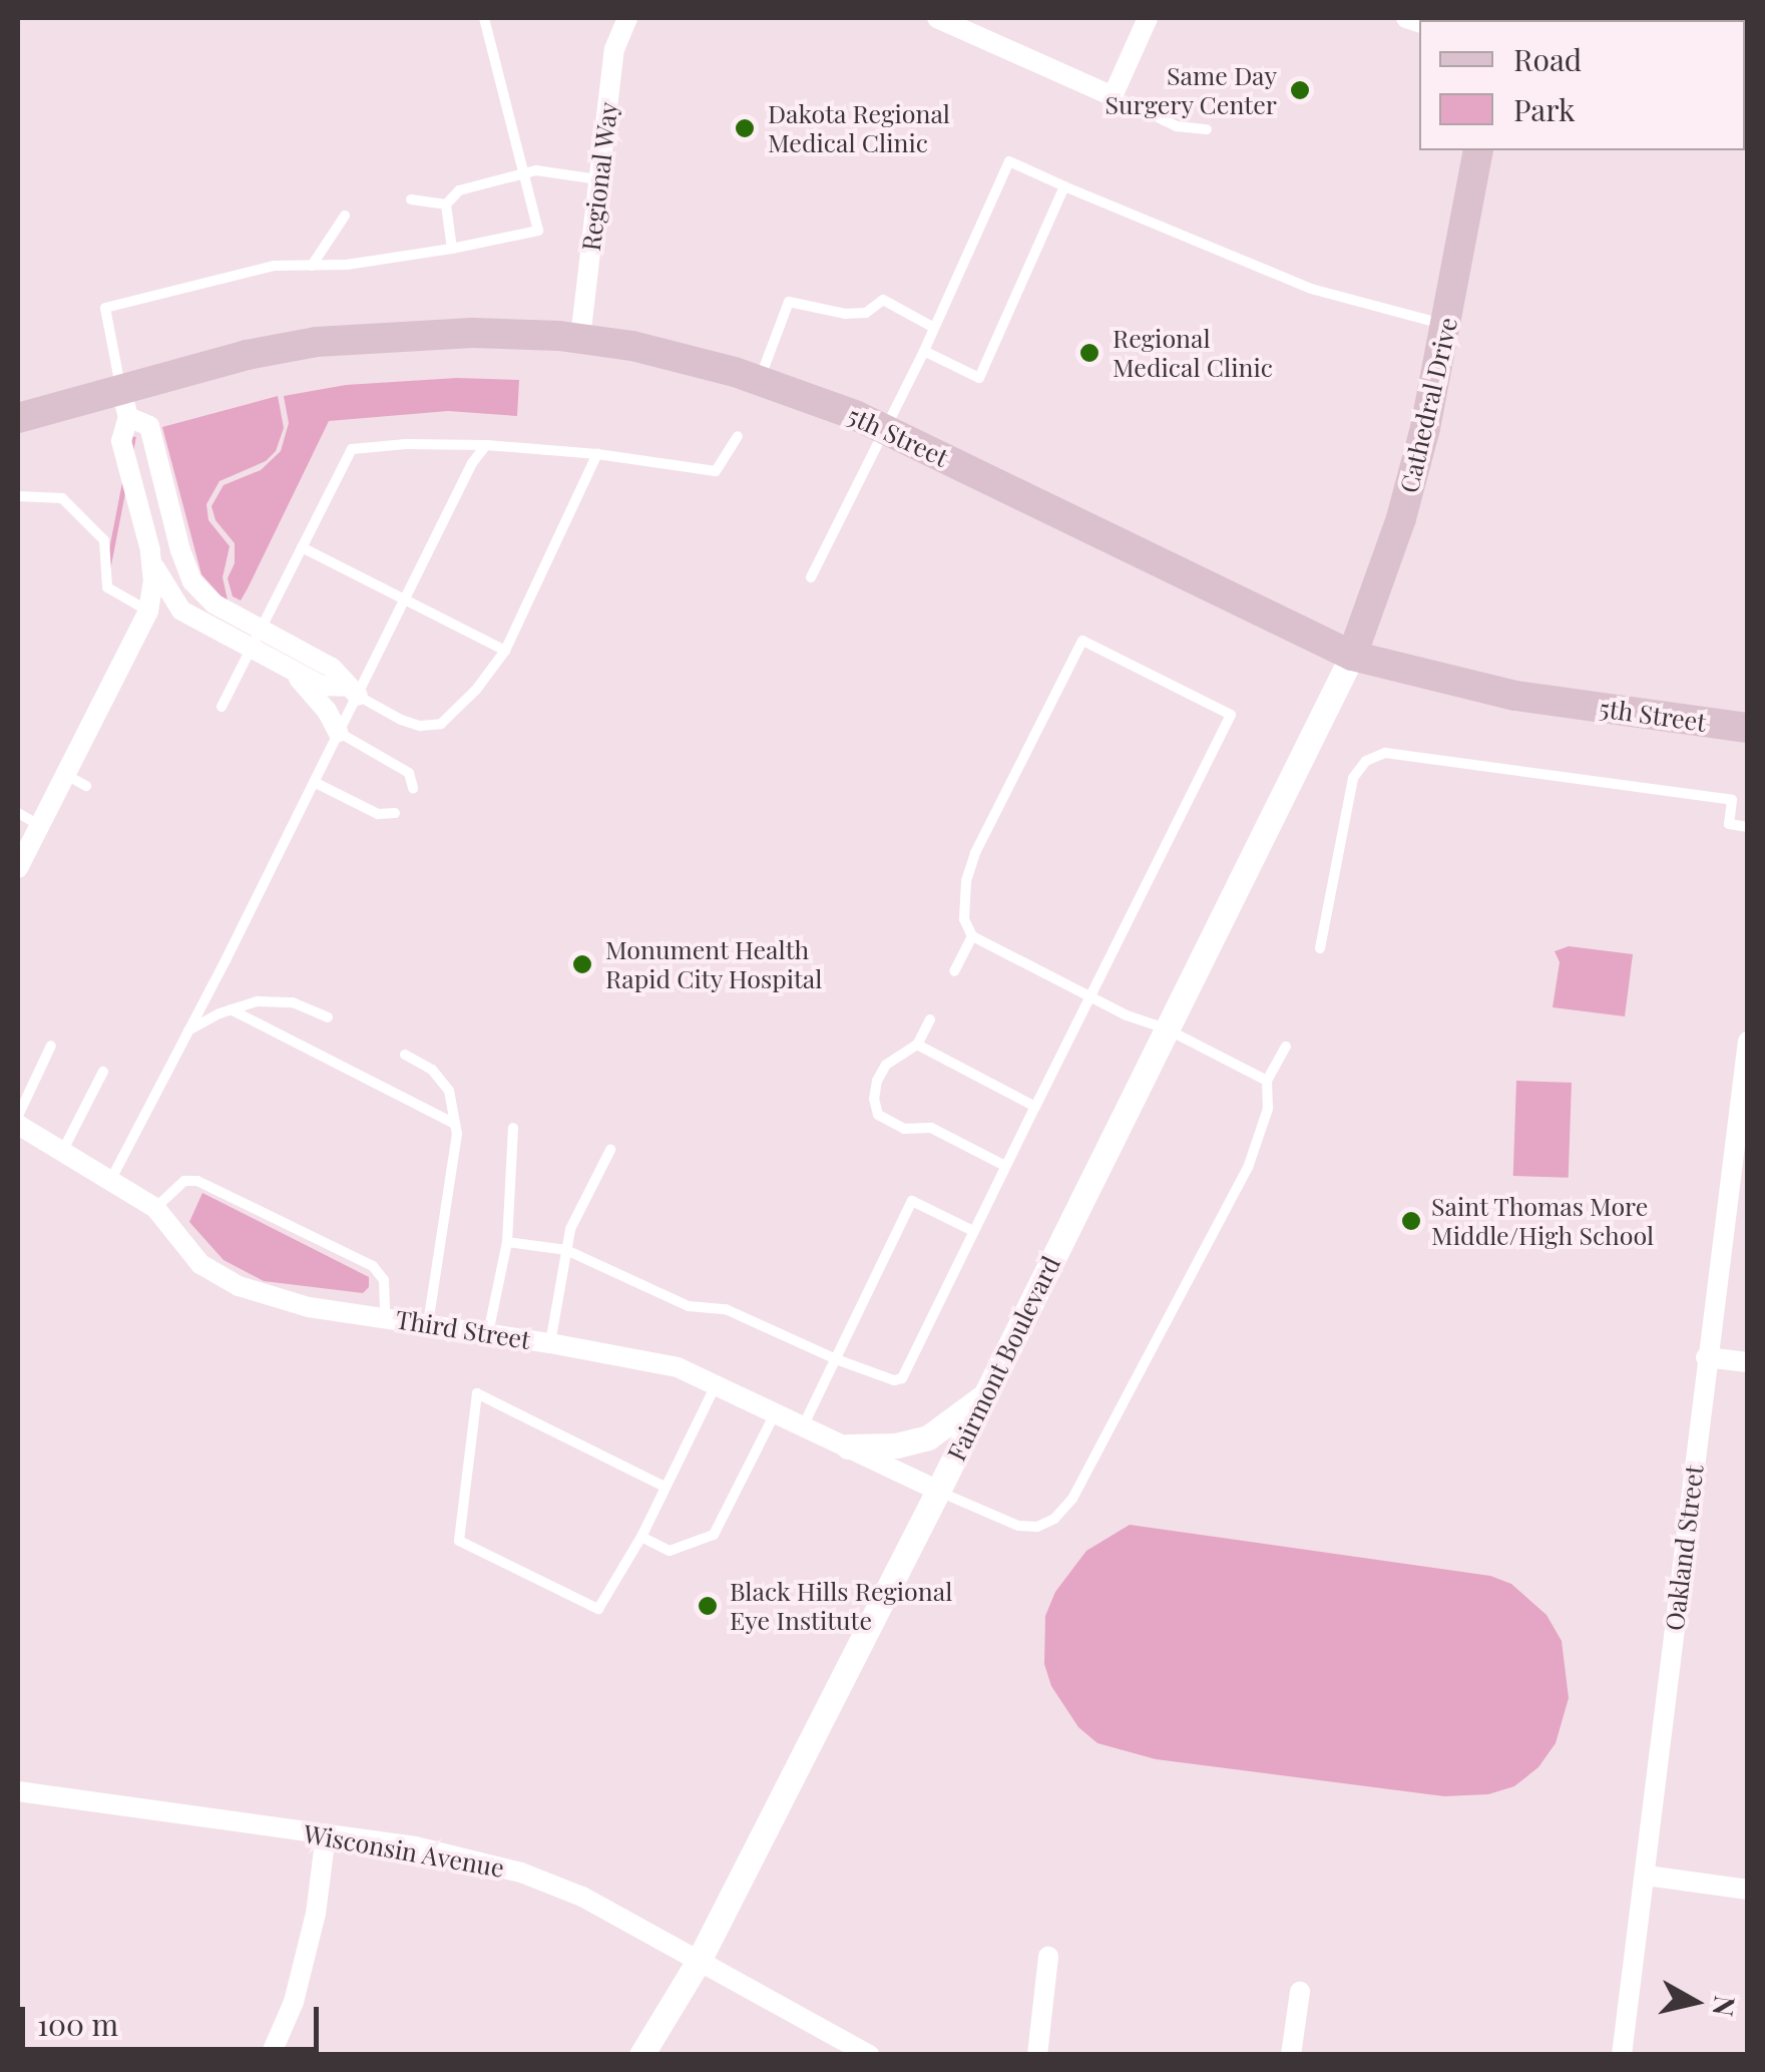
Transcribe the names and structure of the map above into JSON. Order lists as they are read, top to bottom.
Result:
{
  "streets": {
    "main road": ["Cathedral Drive", "5th Street"],
    "street": [
      "Regional Way",
      "Third Street",
      "Fairmont Boulevard",
      "Oakland Street",
      "Wisconsin Avenue"
    ]
  },
  "crossings": [
    ["Regional Way", "5th Street"],
    ["Cathedral Drive", "5th Street"],
    ["Cathedral Drive", "Fairmont Boulevard"],
    ["5th Street", "Fairmont Boulevard"],
    ["Third Street", "Fairmont Boulevard"],
    ["Fairmont Boulevard", "Wisconsin Avenue"]
  ],
  "places": [
    "Same Day Surgery Center",
    "Dakota Regional Medical Clinic",
    "Regional Medical Clinic",
    "Monument Health Rapid City Hospital",
    "Saint Thomas More Middle/High School",
    "Black Hills Regional Eye Institute"
  ],
  "legend": ["Road", "Park"],
  "scale_bar": "100 m",
  "north": "right"
}
